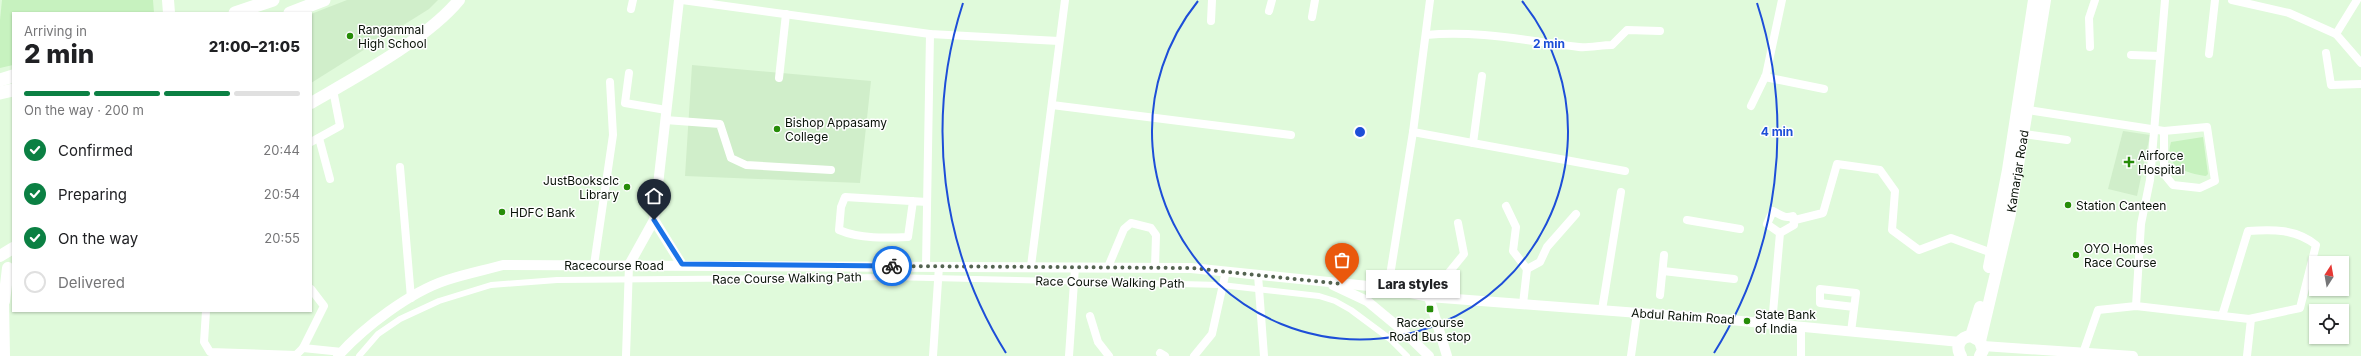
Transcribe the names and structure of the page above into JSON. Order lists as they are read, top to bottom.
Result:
{
  "streets": {
    "main road": ["Kamarjar Road"],
    "street": ["Racecourse Road", "Race Course Walking Path", "Abdul Rahim Road"]
  },
  "crossings": [
    ["Racecourse Road", "Abdul Rahim Road"]
  ],
  "places": {
    "other": [
      "Rangammal High School",
      "Bishop Appasamy College",
      "JustBooksclc Library",
      "Station Canteen",
      "HDFC Bank",
      "OYO Homes Race Course",
      "Lara styles",
      "State Bank of India"
    ],
    "health": ["Airforce Hospital"],
    "transit": ["Racecourse Road Bus stop"]
  },
  "north": "top",
  "page": {
    "heading": ["2 min", "Arriving in", "21:00–21:05"],
    "bar": "On the way · 200 m",
    "list": [
      ["Confirmed", "20:44"],
      ["Preparing", "20:54"],
      ["On the way", "20:55"],
      "Delivered"
    ],
    "bubble": "Lara styles"
  },
  "rings": ["2 min", "4 min"]
}
